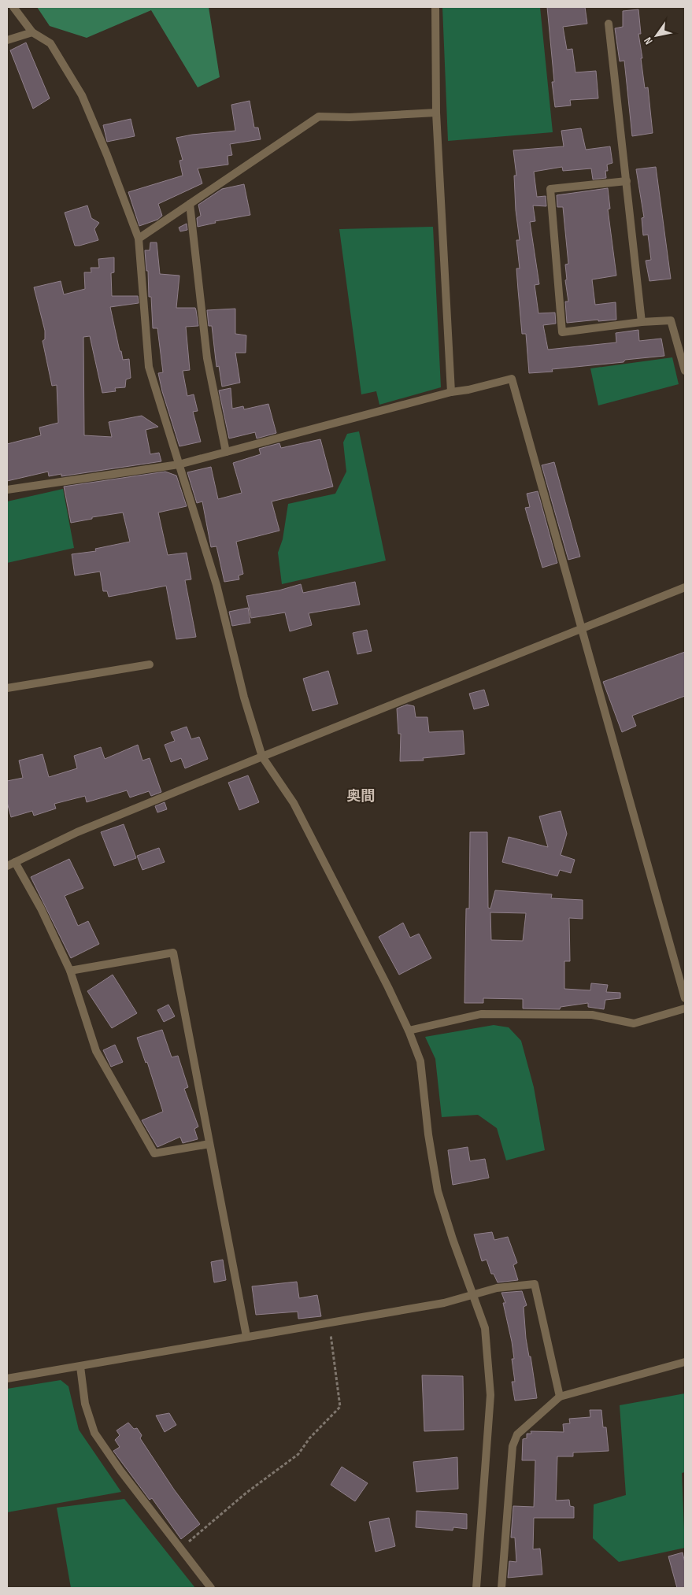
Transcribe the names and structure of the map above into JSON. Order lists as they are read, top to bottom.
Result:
{
  "districts": ["奥間"],
  "north": "bottom left"
}
